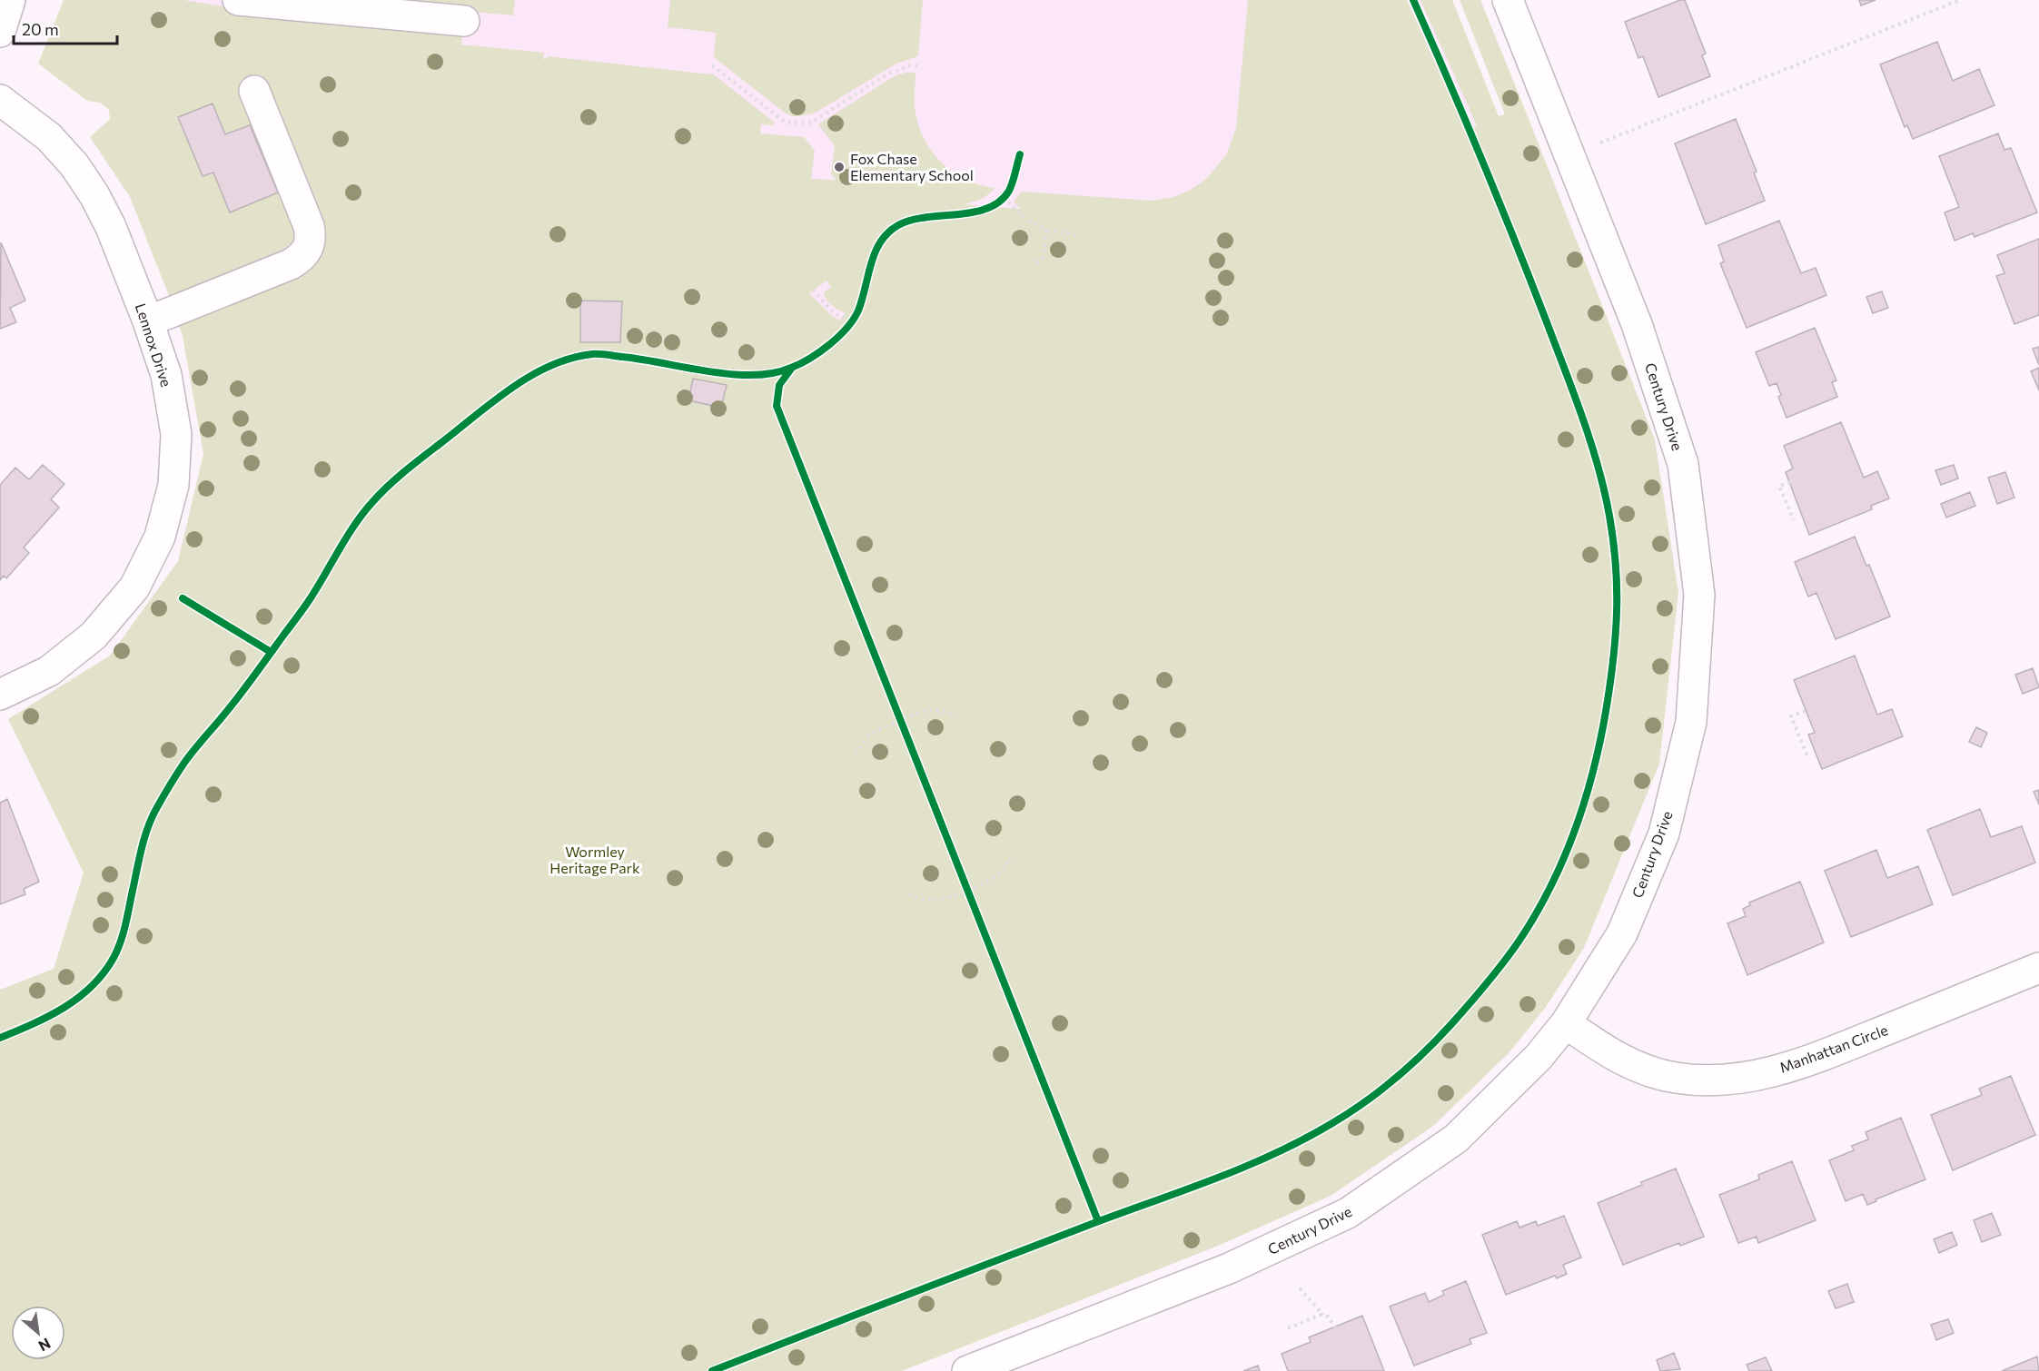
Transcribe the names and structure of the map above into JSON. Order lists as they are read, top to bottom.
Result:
{
  "streets": {
    "street": ["Lennox Drive", "Century Drive", "Manhattan Circle"]
  },
  "crossings": [
    ["Century Drive", "Manhattan Circle"]
  ],
  "parks": ["Wormley Heritage Park"],
  "places": ["Fox Chase Elementary School"],
  "scale_bar": "20 m",
  "north": "bottom right"
}
